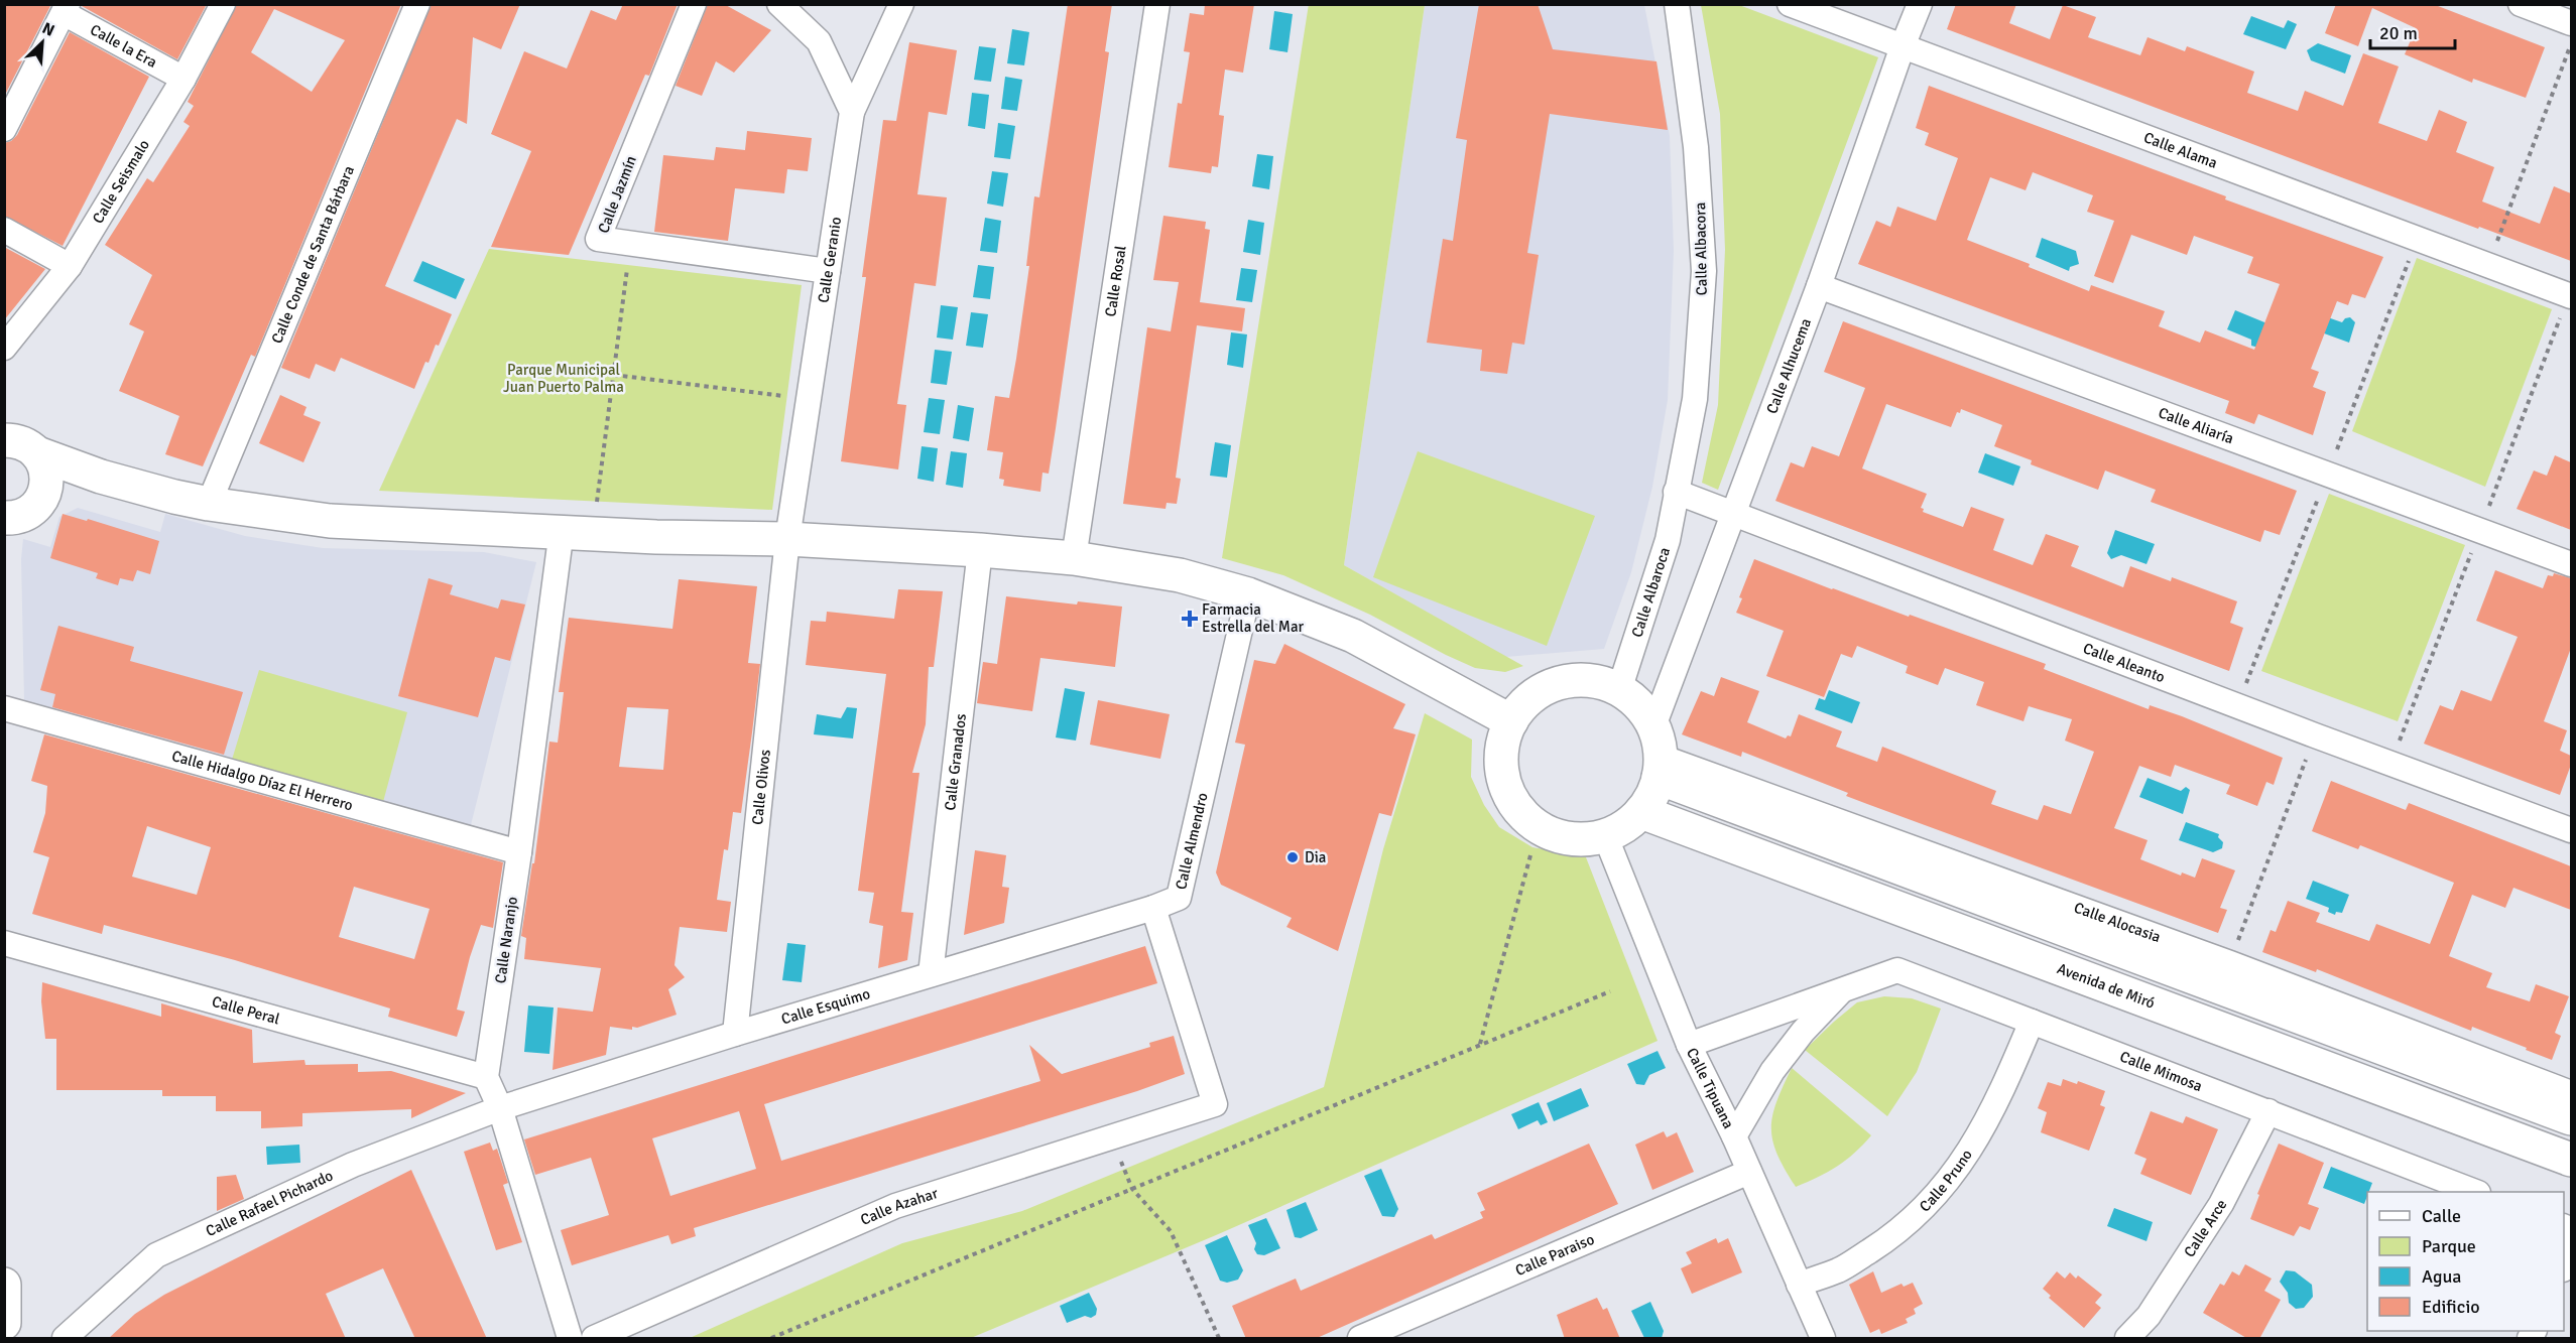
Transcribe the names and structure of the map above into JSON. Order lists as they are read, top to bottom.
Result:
{
  "streets": {
    "main road": ["Avenida de Miró"],
    "street": [
      "Calle la Era",
      "Calle Alama",
      "Calle Seismalo",
      "Calle Jazmín",
      "Calle Albacora",
      "Calle Conde de Santa Bárbara",
      "Calle Geranio",
      "Calle Rosal",
      "Calle Alhucema",
      "Calle Aliaría",
      "Calle Albaroca",
      "Calle Aleanto",
      "Calle Granados",
      "Calle Hidalgo Díaz El Herrero",
      "Calle Olivos",
      "Calle Almendro",
      "Calle Alocasia",
      "Calle Naranjo",
      "Calle Esquimo",
      "Calle Peral",
      "Calle Mimosa",
      "Calle Tipuana",
      "Calle Pruno",
      "Calle Rafael Pichardo",
      "Calle Azahar",
      "Calle Arce",
      "Calle Paraiso"
    ]
  },
  "crossings": [
    ["Calle la Era", "Calle Seismalo"],
    ["Calle Alama", "Calle Alhucema"],
    ["Calle Jazmín", "Calle Geranio"],
    ["Calle Albacora", "Calle Albaroca"],
    ["Calle Albacora", "Calle Aleanto"],
    ["Calle Geranio", "Calle Olivos"],
    ["Calle Alhucema", "Calle Aliaría"],
    ["Calle Alhucema", "Calle Albaroca"],
    ["Calle Alhucema", "Calle Aleanto"],
    ["Calle Alhucema", "Calle Alocasia"],
    ["Calle Alhucema", "Avenida de Miró"],
    ["Calle Alhucema", "Calle Tipuana"],
    ["Calle Albaroca", "Calle Aleanto"],
    ["Calle Albaroca", "Calle Alocasia"],
    ["Calle Albaroca", "Avenida de Miró"],
    ["Calle Albaroca", "Calle Tipuana"],
    ["Calle Granados", "Calle Esquimo"],
    ["Calle Hidalgo Díaz El Herrero", "Calle Naranjo"],
    ["Calle Olivos", "Calle Esquimo"],
    ["Calle Almendro", "Calle Esquimo"],
    ["Calle Almendro", "Calle Azahar"],
    ["Calle Alocasia", "Avenida de Miró"],
    ["Calle Alocasia", "Calle Tipuana"],
    ["Calle Naranjo", "Calle Peral"],
    ["Avenida de Miró", "Calle Tipuana"],
    ["Calle Esquimo", "Calle Rafael Pichardo"],
    ["Calle Esquimo", "Calle Azahar"],
    ["Calle Mimosa", "Calle Tipuana"],
    ["Calle Mimosa", "Calle Pruno"],
    ["Calle Mimosa", "Calle Arce"],
    ["Calle Tipuana", "Calle Pruno"],
    ["Calle Tipuana", "Calle Paraiso"]
  ],
  "parks": ["Parque Municipal Juan Puerto Palma"],
  "places": {
    "health": ["Farmacia Estrella del Mar"],
    "other": ["Dia"]
  },
  "legend": [
    "Calle",
    "Parque",
    "Agua",
    "Edificio"
  ],
  "scale_bar": "20 m",
  "north": "top right"
}
